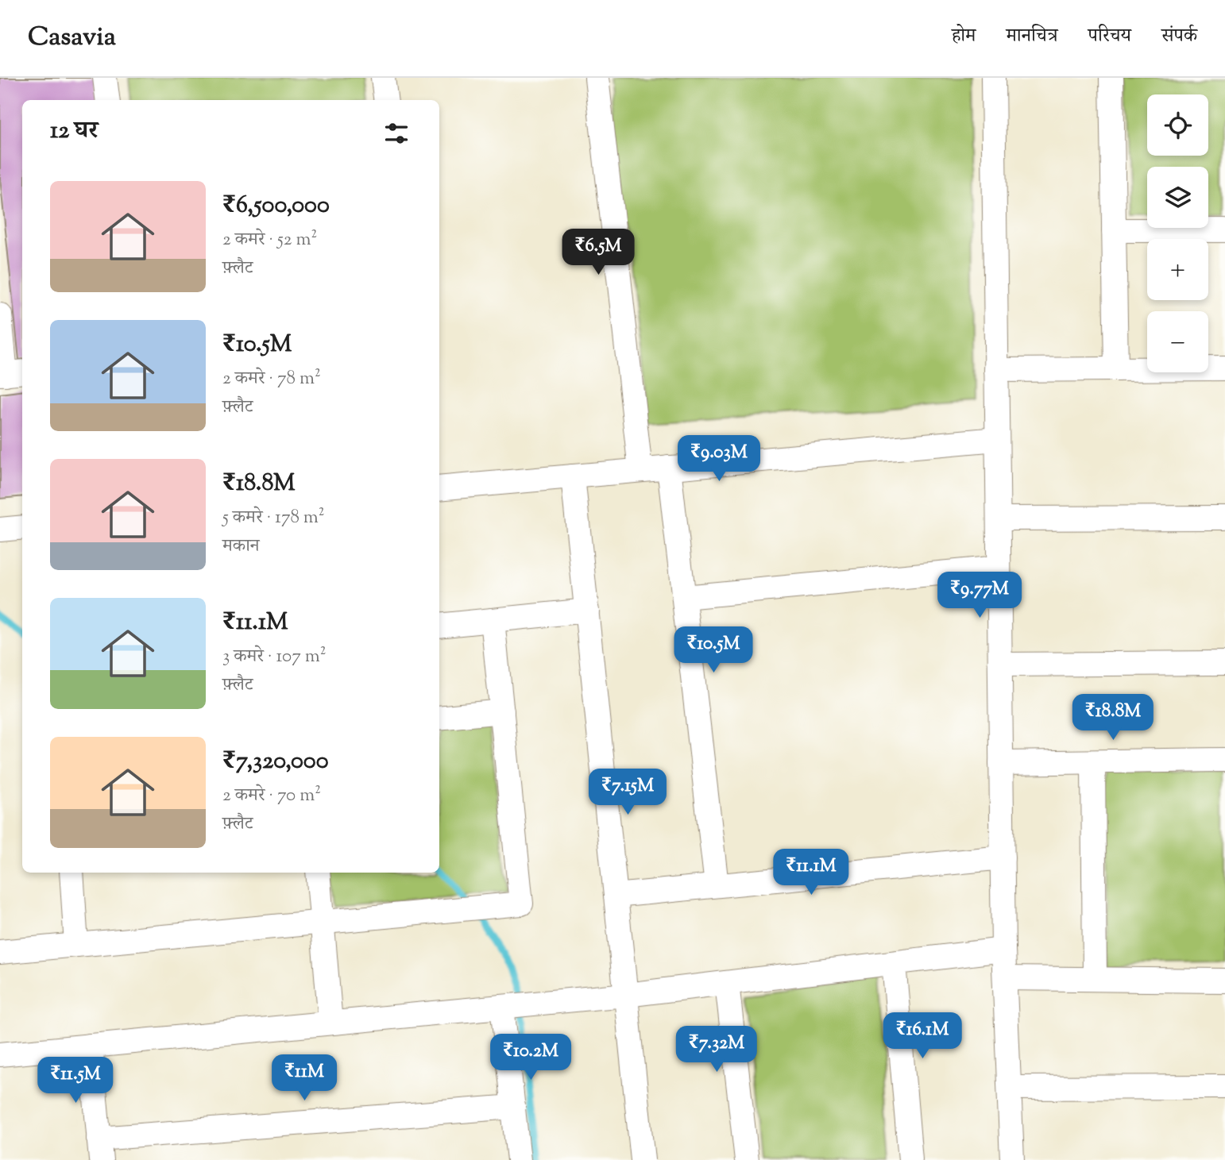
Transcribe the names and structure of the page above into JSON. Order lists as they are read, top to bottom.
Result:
{
  "page": {
    "header": "Casavia",
    "nav": [
      "होम",
      "मानचित्र",
      "परिचय",
      "संपर्क"
    ],
    "map_buttons": ["+", "−"],
    "heading": "12 घर",
    "list": [
      {
        "name": "₹6,500,000",
        "note": "2 कमरे · 52 m² · फ़्लैट"
      },
      {
        "name": "₹10.5M",
        "note": "2 कमरे · 78 m² · फ़्लैट"
      },
      {
        "name": "₹18.8M",
        "note": "5 कमरे · 178 m² · मकान"
      },
      {
        "name": "₹11.1M",
        "note": "3 कमरे · 107 m² · फ़्लैट"
      },
      {
        "name": "₹7,320,000",
        "note": "2 कमरे · 70 m² · फ़्लैट"
      }
    ],
    "price": [
      "₹6.5M",
      "₹9.03M",
      "₹9.77M",
      "₹10.5M",
      "₹18.8M",
      "₹7.15M",
      "₹11.1M",
      "₹16.1M",
      "₹7.32M",
      "₹10.2M",
      "₹11M",
      "₹11.5M"
    ]
  }
}
